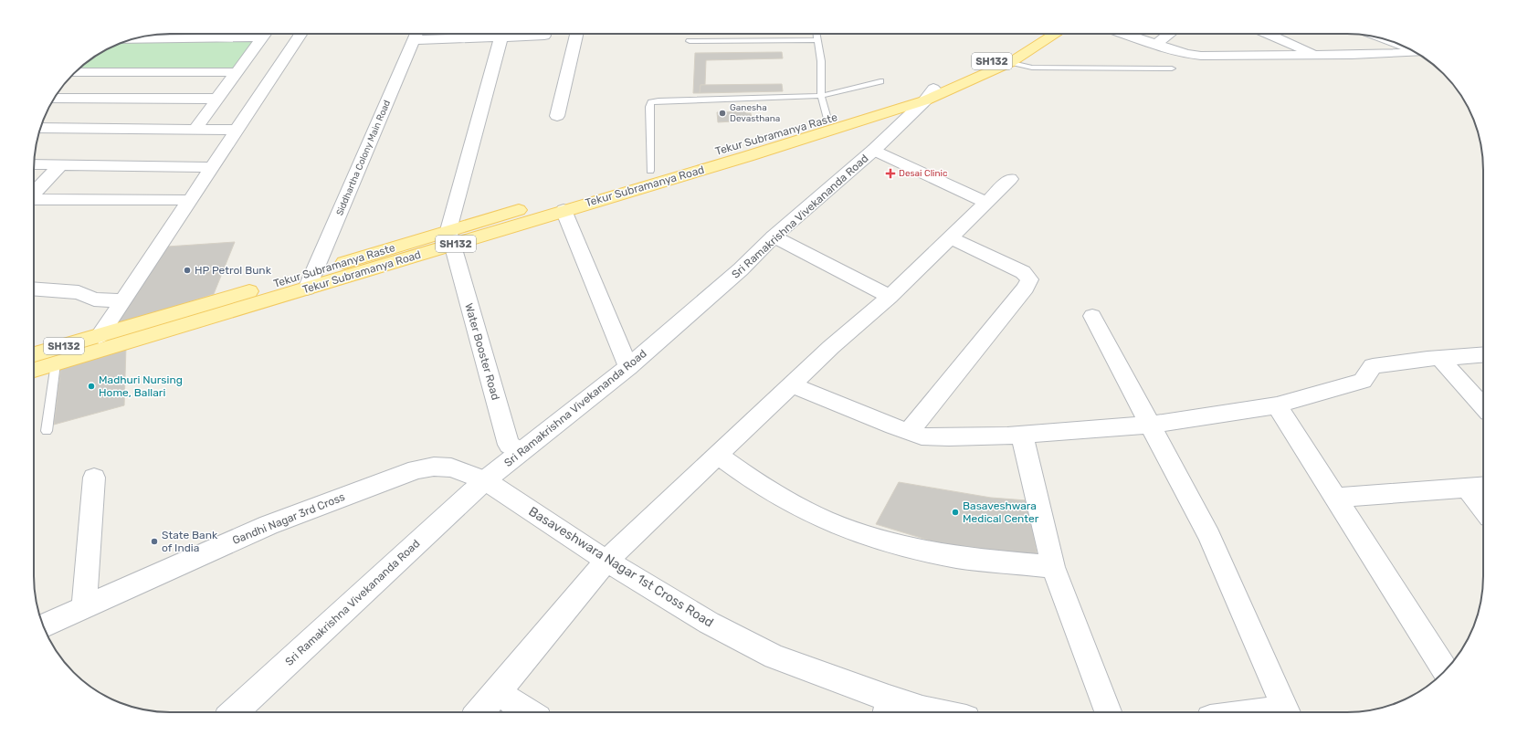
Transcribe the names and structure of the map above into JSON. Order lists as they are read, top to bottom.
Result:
{
  "streets": {
    "main road": ["SH132", "Tekur Subramanya Raste", "Tekur Subramanya Road"],
    "street": [
      "Siddhartha Colony Main Road",
      "Sri Ramakrishna Vivekananda Road",
      "Water Booster Road",
      "Gandhi Nagar 3rd Cross",
      "Basaveshwara Nagar 1st Cross Road"
    ]
  },
  "crossings": [
    ["SH132", "Tekur Subramanya Raste"],
    ["SH132", "Tekur Subramanya Road"],
    ["SH132", "Sri Ramakrishna Vivekananda Road"],
    ["Tekur Subramanya Raste", "Siddhartha Colony Main Road"],
    ["Tekur Subramanya Raste", "Tekur Subramanya Road"],
    ["Tekur Subramanya Raste", "Water Booster Road"],
    ["Siddhartha Colony Main Road", "Tekur Subramanya Road"],
    ["Tekur Subramanya Road", "Water Booster Road"],
    ["Sri Ramakrishna Vivekananda Road", "Water Booster Road"],
    ["Sri Ramakrishna Vivekananda Road", "Gandhi Nagar 3rd Cross"],
    ["Sri Ramakrishna Vivekananda Road", "Basaveshwara Nagar 1st Cross Road"],
    ["Gandhi Nagar 3rd Cross", "Basaveshwara Nagar 1st Cross Road"]
  ],
  "places": {
    "other": [
      "Ganesha Devasthana",
      "HP Petrol Bunk",
      "Madhuri Nursing Home, Ballari",
      "Basaveshwara Medical Center",
      "State Bank of India"
    ],
    "health": ["Desai Clinic"]
  }
}
